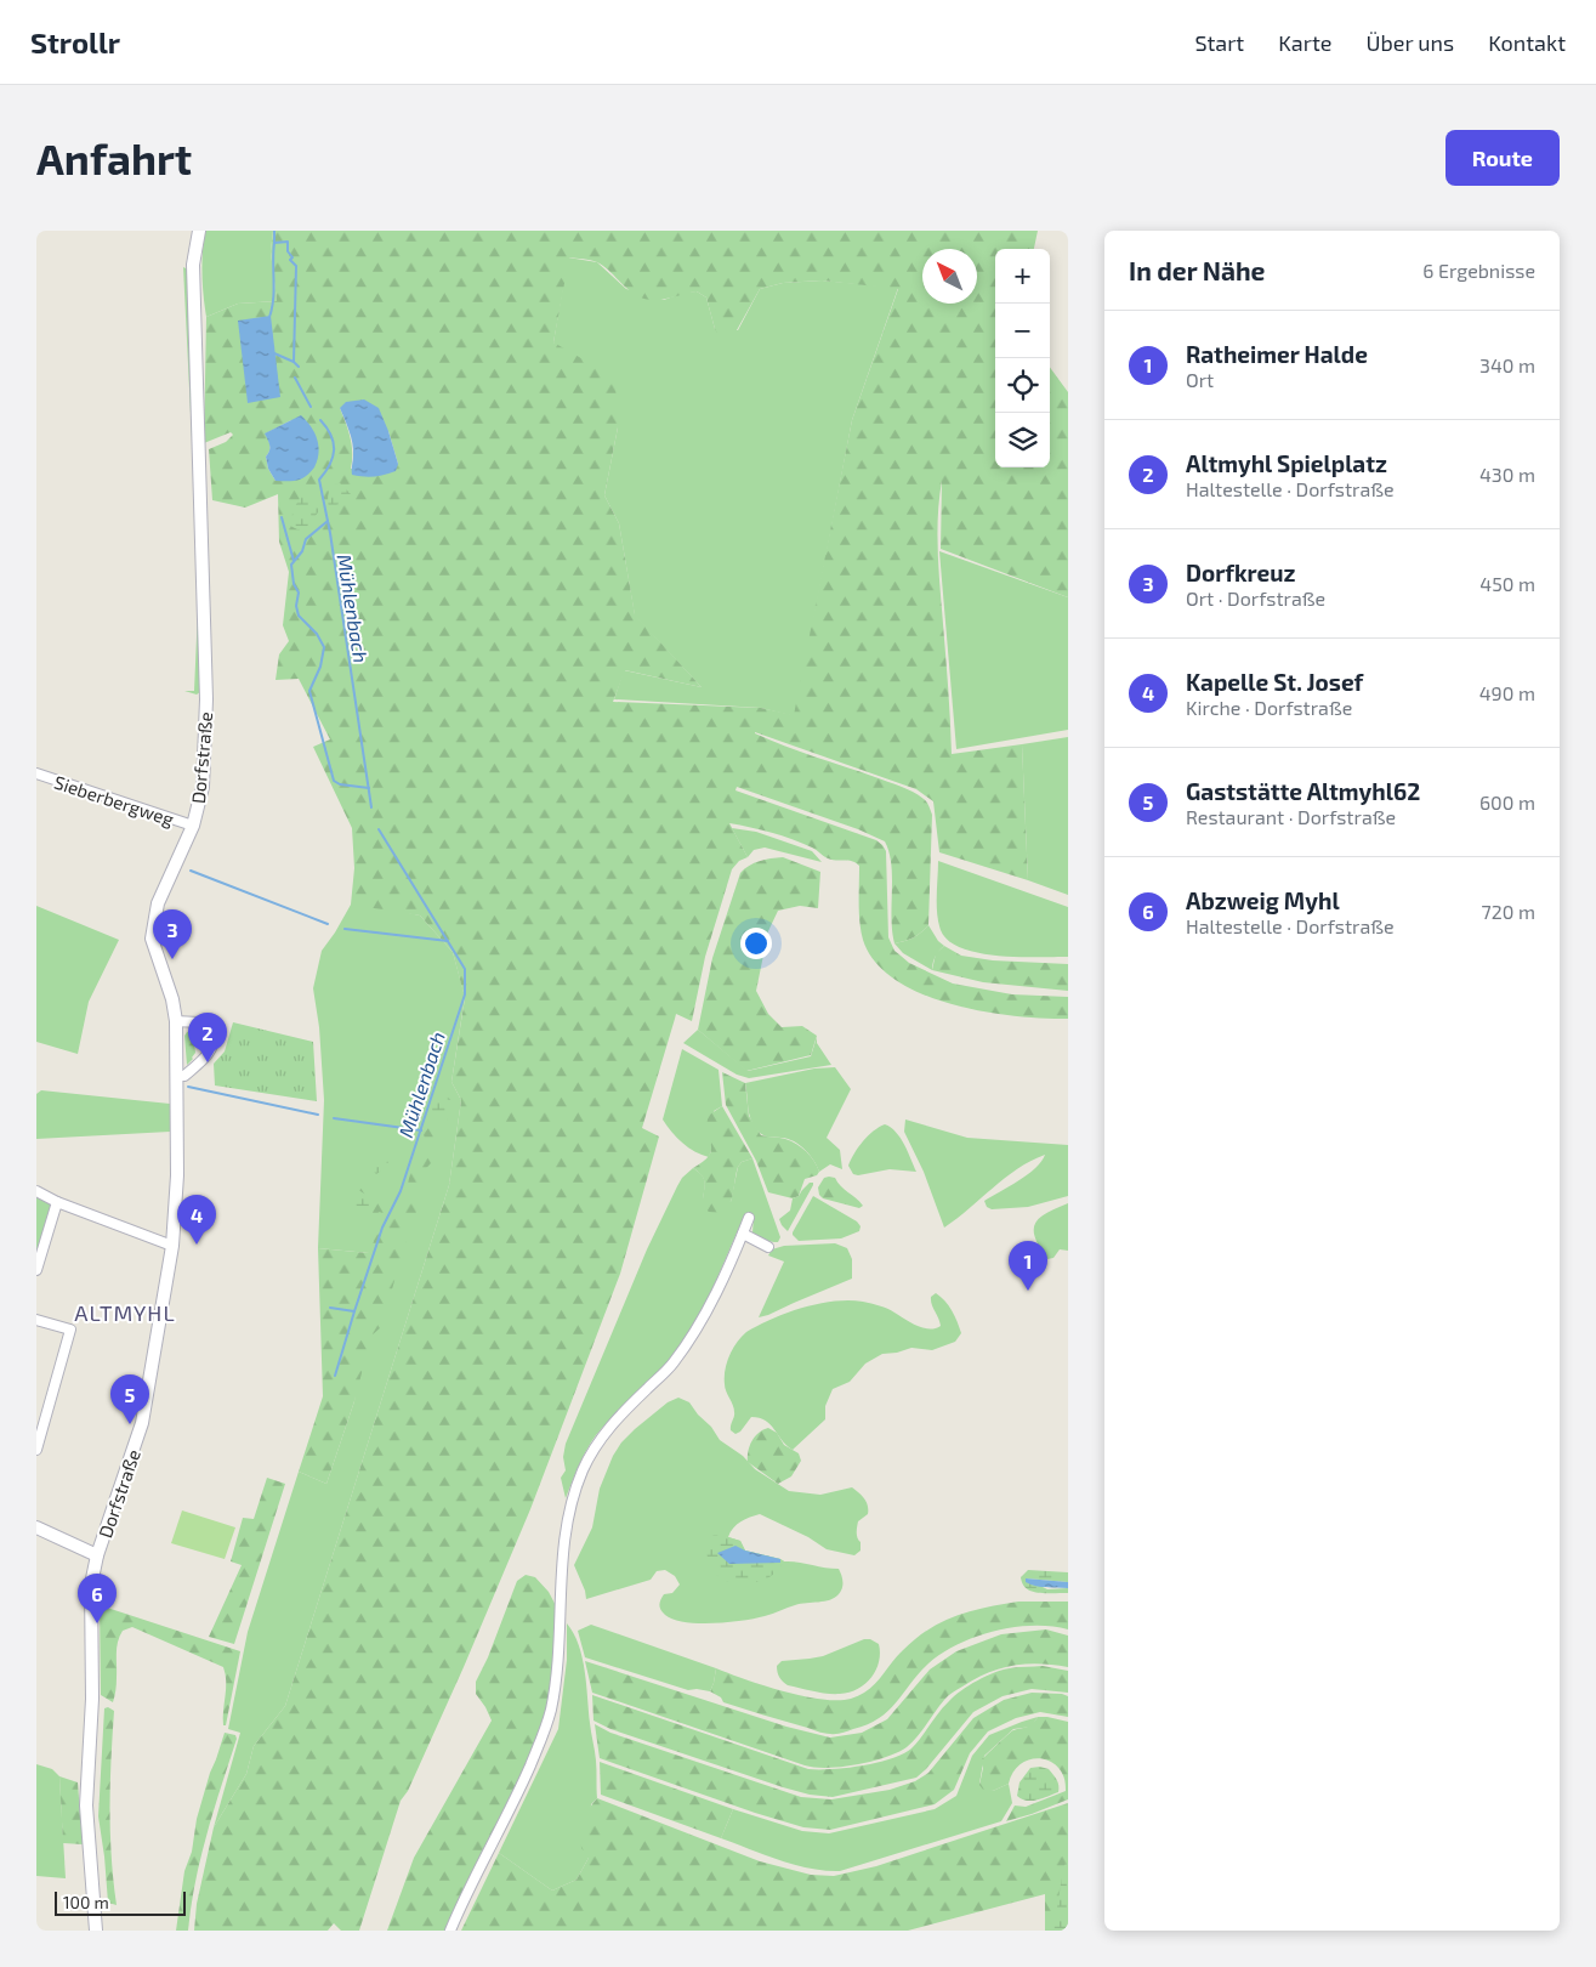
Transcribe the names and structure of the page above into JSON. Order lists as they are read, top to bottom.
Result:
{
  "streets": {
    "main road": ["Dorfstraße"],
    "street": ["Sieberbergweg"]
  },
  "crossings": [
    ["Dorfstraße", "Sieberbergweg"]
  ],
  "districts": ["ALTMYHL"],
  "water": ["Mühlenbach"],
  "scale_bar": "100 m",
  "north": "top left",
  "page": {
    "header": "Strollr",
    "nav": [
      "Start",
      "Karte",
      "Über uns",
      "Kontakt"
    ],
    "buttons": "Route",
    "title": "Anfahrt",
    "heading": ["In der Nähe", "6 Ergebnisse"],
    "map_buttons": ["+", "−"],
    "list": [
      {
        "mark": "1",
        "name": "Ratheimer Halde",
        "note": "Ort",
        "value": "340 m"
      },
      {
        "mark": "2",
        "name": "Altmyhl Spielplatz",
        "note": "Haltestelle · Dorfstraße",
        "value": "430 m"
      },
      {
        "mark": "3",
        "name": "Dorfkreuz",
        "note": "Ort · Dorfstraße",
        "value": "450 m"
      },
      {
        "mark": "4",
        "name": "Kapelle St. Josef",
        "note": "Kirche · Dorfstraße",
        "value": "490 m"
      },
      {
        "mark": "5",
        "name": "Gaststätte Altmyhl62",
        "note": "Restaurant · Dorfstraße",
        "value": "600 m"
      },
      {
        "mark": "6",
        "name": "Abzweig Myhl",
        "note": "Haltestelle · Dorfstraße",
        "value": "720 m"
      }
    ],
    "pins": [
      "3",
      "2",
      "4",
      "1",
      "5",
      "6"
    ],
    "scale": "100 m"
  }
}
